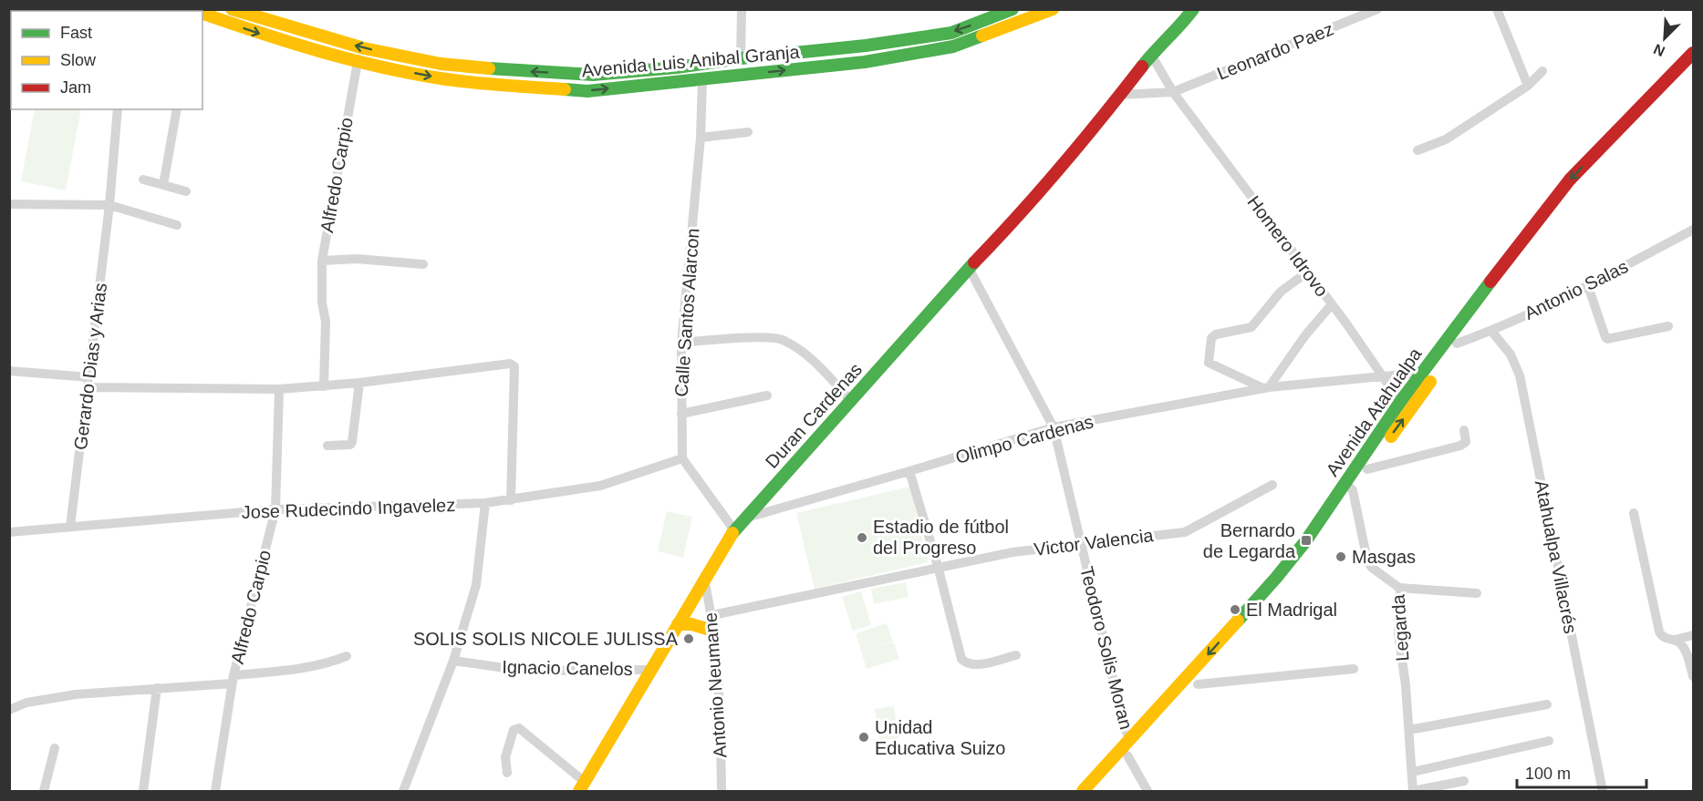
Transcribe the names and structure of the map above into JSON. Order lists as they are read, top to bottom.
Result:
{
  "streets": {
    "main road": ["Avenida Luis Anibal Granja", "Avenida Atahualpa", "Duran Cardenas"],
    "street": [
      "Leonardo Paez",
      "Alfredo Carpio",
      "Homero Idrovo",
      "Antonio Salas",
      "Calle Santos Alarcon",
      "Gerardo Dias y Arias",
      "Olimpo Cardenas",
      "Jose Rudecindo Ingavelez",
      "Victor Valencia",
      "Atahualpa Villacrés",
      "Legarda",
      "Teodoro Solis Moran",
      "Ignacio Canelos",
      "Antonio Neumane"
    ]
  },
  "crossings": [
    ["Leonardo Paez", "Homero Idrovo"],
    ["Avenida Luis Anibal Granja", "Alfredo Carpio"],
    ["Avenida Luis Anibal Granja", "Calle Santos Alarcon"],
    ["Alfredo Carpio", "Jose Rudecindo Ingavelez"],
    ["Homero Idrovo", "Avenida Atahualpa"],
    ["Homero Idrovo", "Duran Cardenas"],
    ["Homero Idrovo", "Olimpo Cardenas"],
    ["Antonio Salas", "Avenida Atahualpa"],
    ["Antonio Salas", "Atahualpa Villacrés"],
    ["Calle Santos Alarcon", "Jose Rudecindo Ingavelez"],
    ["Gerardo Dias y Arias", "Jose Rudecindo Ingavelez"],
    ["Avenida Atahualpa", "Olimpo Cardenas"],
    ["Avenida Atahualpa", "Legarda"],
    ["Avenida Atahualpa", "Teodoro Solis Moran"],
    ["Duran Cardenas", "Olimpo Cardenas"],
    ["Duran Cardenas", "Teodoro Solis Moran"],
    ["Duran Cardenas", "Ignacio Canelos"],
    ["Duran Cardenas", "Antonio Neumane"],
    ["Olimpo Cardenas", "Teodoro Solis Moran"],
    ["Victor Valencia", "Teodoro Solis Moran"],
    ["Victor Valencia", "Antonio Neumane"]
  ],
  "places": {
    "other": [
      "Estadio de fútbol del Progreso",
      "Masgas",
      "El Madrigal",
      "SOLIS SOLIS NICOLE JULISSA",
      "Unidad Educativa Suizo"
    ],
    "transit": ["Bernardo de Legarda"]
  },
  "legend": ["Fast", "Slow", "Jam"],
  "scale_bar": "100 m",
  "north": "bottom left"
}
